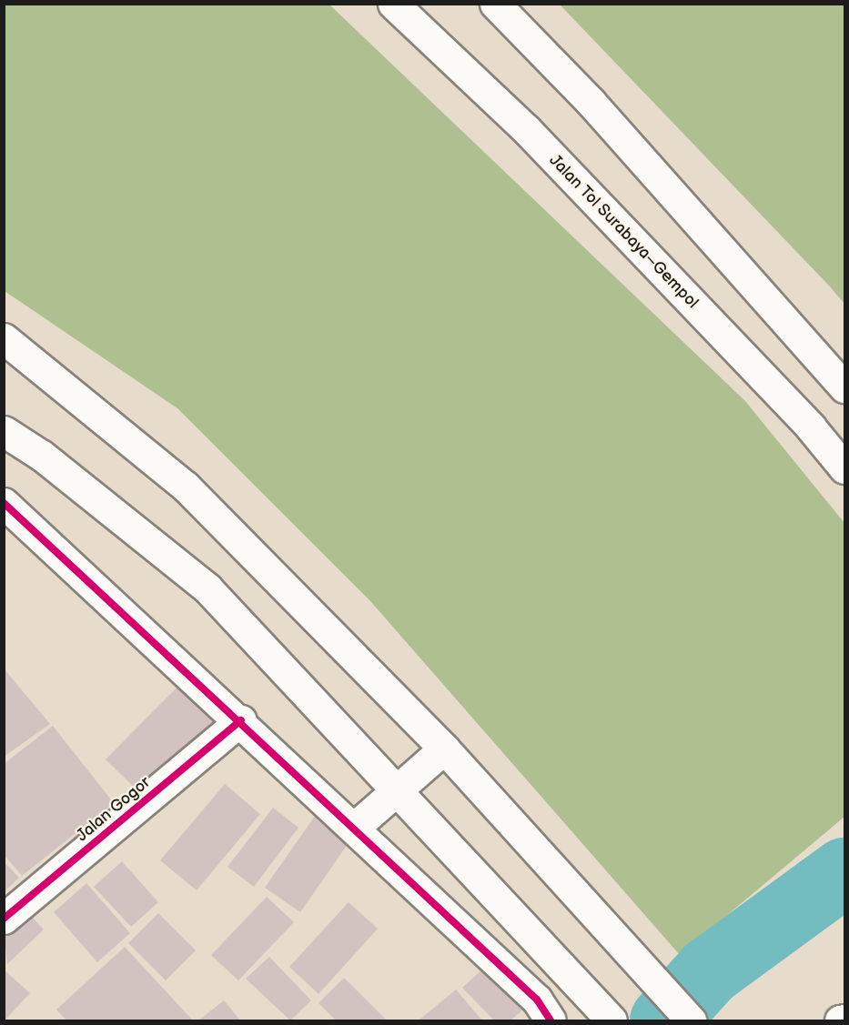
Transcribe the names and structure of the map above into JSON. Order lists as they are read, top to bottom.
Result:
{
  "streets": {
    "main road": ["Jalan Tol Surabaya–Gempol", "Jalan Gogor"]
  }
}
